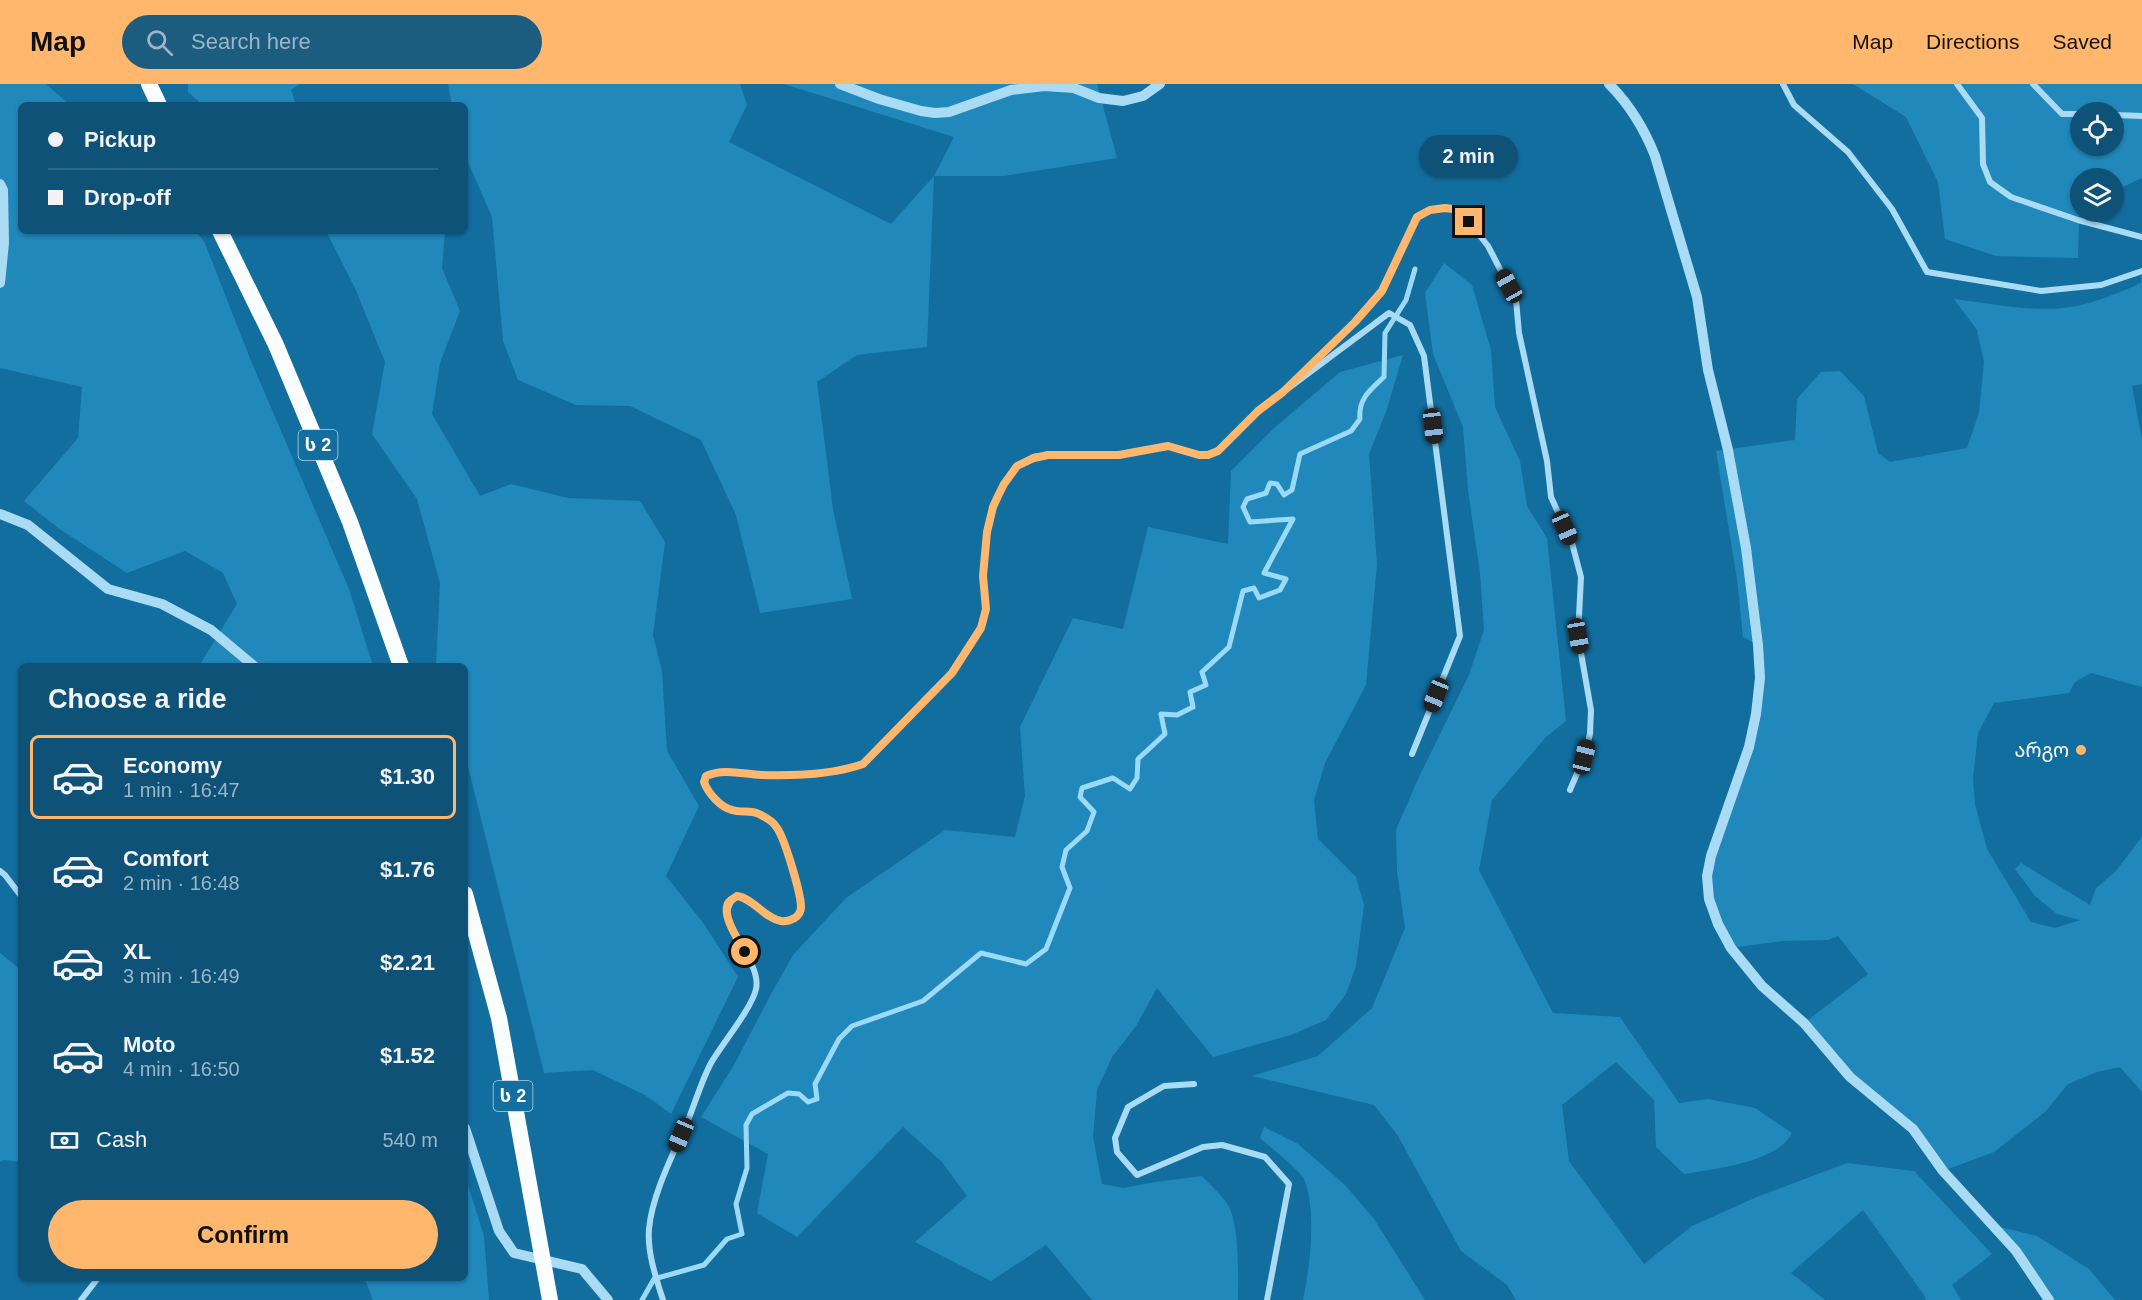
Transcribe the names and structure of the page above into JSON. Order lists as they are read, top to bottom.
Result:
{
  "streets": {
    "highway": ["ს 2"]
  },
  "places": ["არგო"],
  "page": {
    "header": "Map",
    "search": "Search here",
    "nav": ["Map", "Directions", "Saved"],
    "banner": ["Pickup", "Drop-off"],
    "bubble": "2 min",
    "heading": "Choose a ride",
    "list": [
      {
        "name": "Economy",
        "note": "1 min · 16:47",
        "value": "$1.30"
      },
      {
        "name": "Comfort",
        "note": "2 min · 16:48",
        "value": "$1.76"
      },
      {
        "name": "XL",
        "note": "3 min · 16:49",
        "value": "$2.21"
      },
      {
        "name": "Moto",
        "note": "4 min · 16:50",
        "value": "$1.52"
      }
    ],
    "pay": ["Cash", "540 m"],
    "buttons": "Confirm"
  }
}
